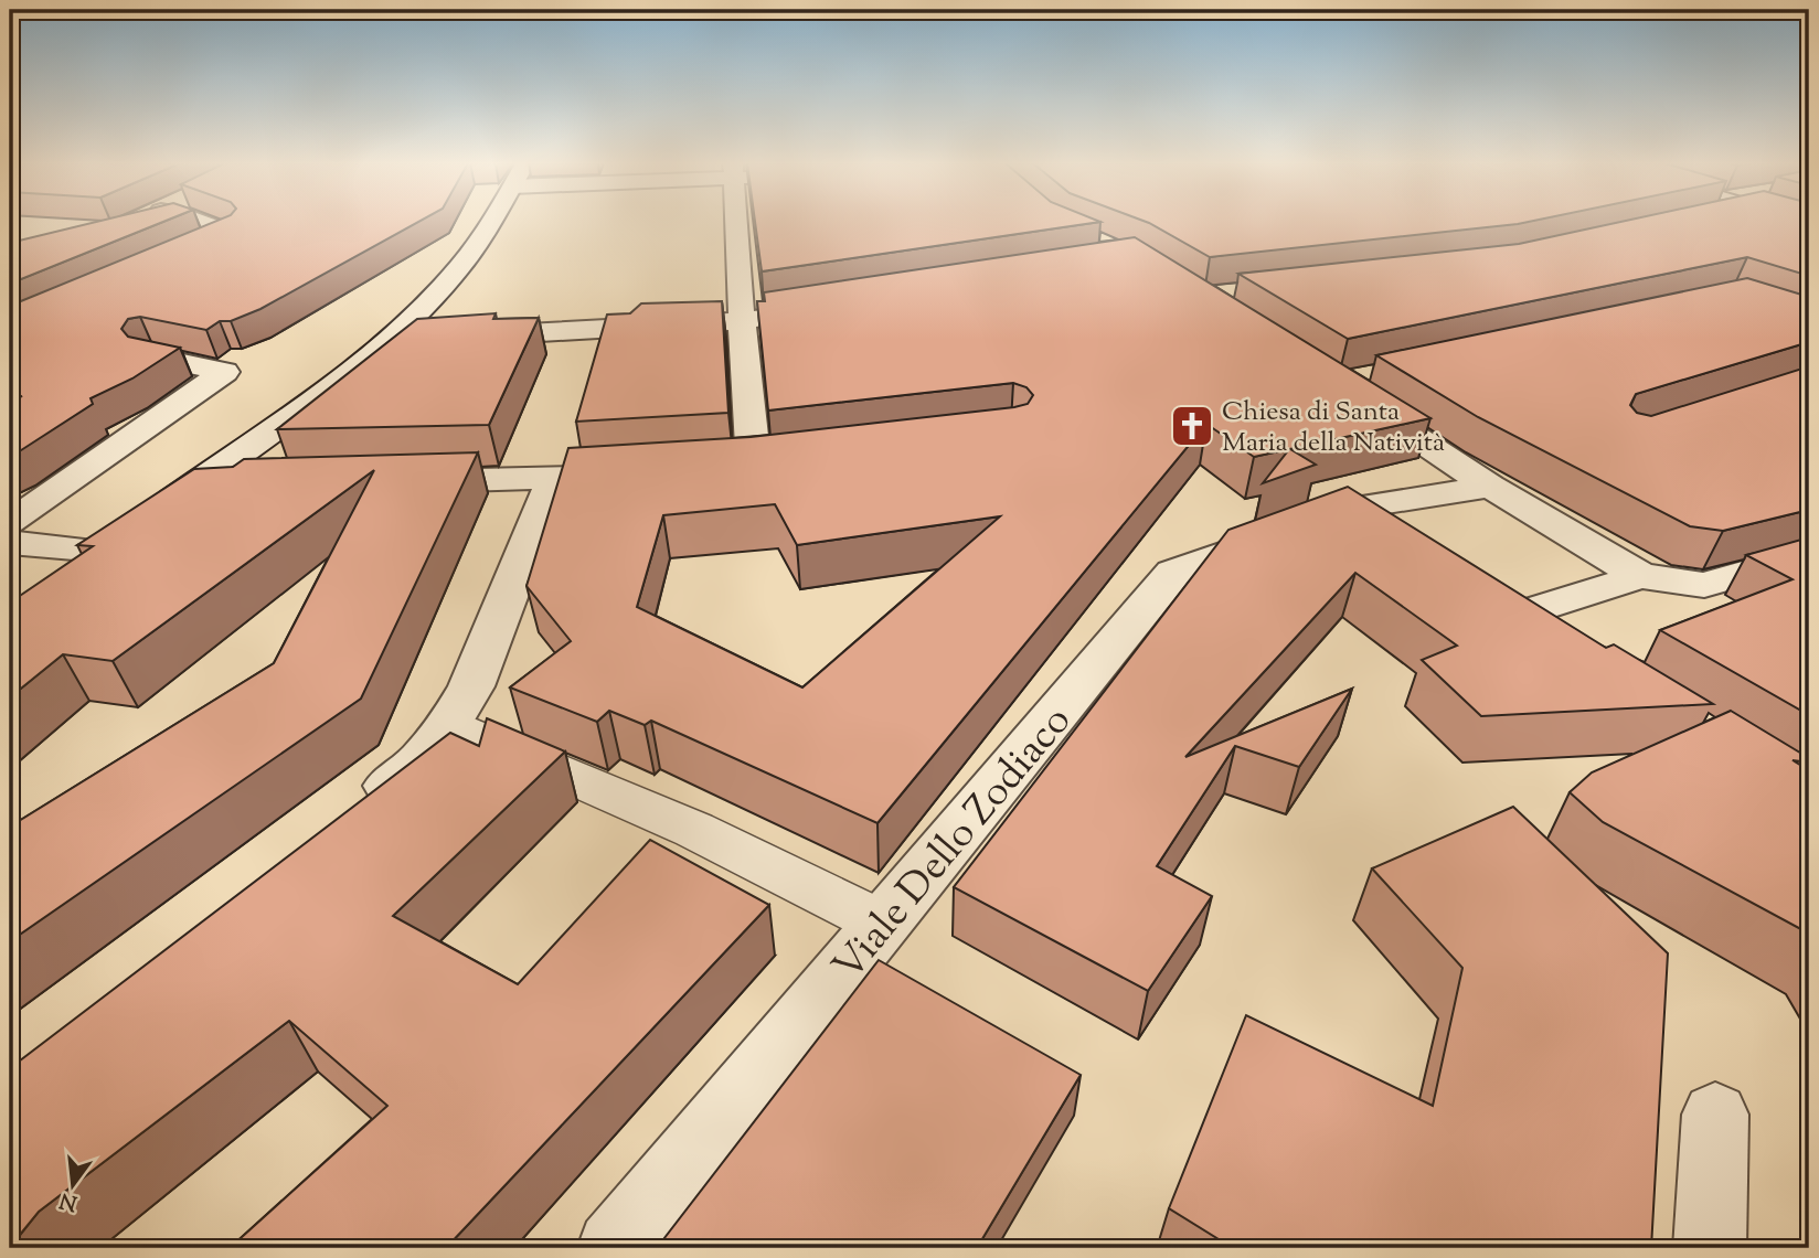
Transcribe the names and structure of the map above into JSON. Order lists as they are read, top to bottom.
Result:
{
  "streets": {
    "street": ["Viale Dello Zodiaco"]
  },
  "places": {
    "church": ["Chiesa di Santa Maria della Natività"]
  },
  "north": "bottom"
}
